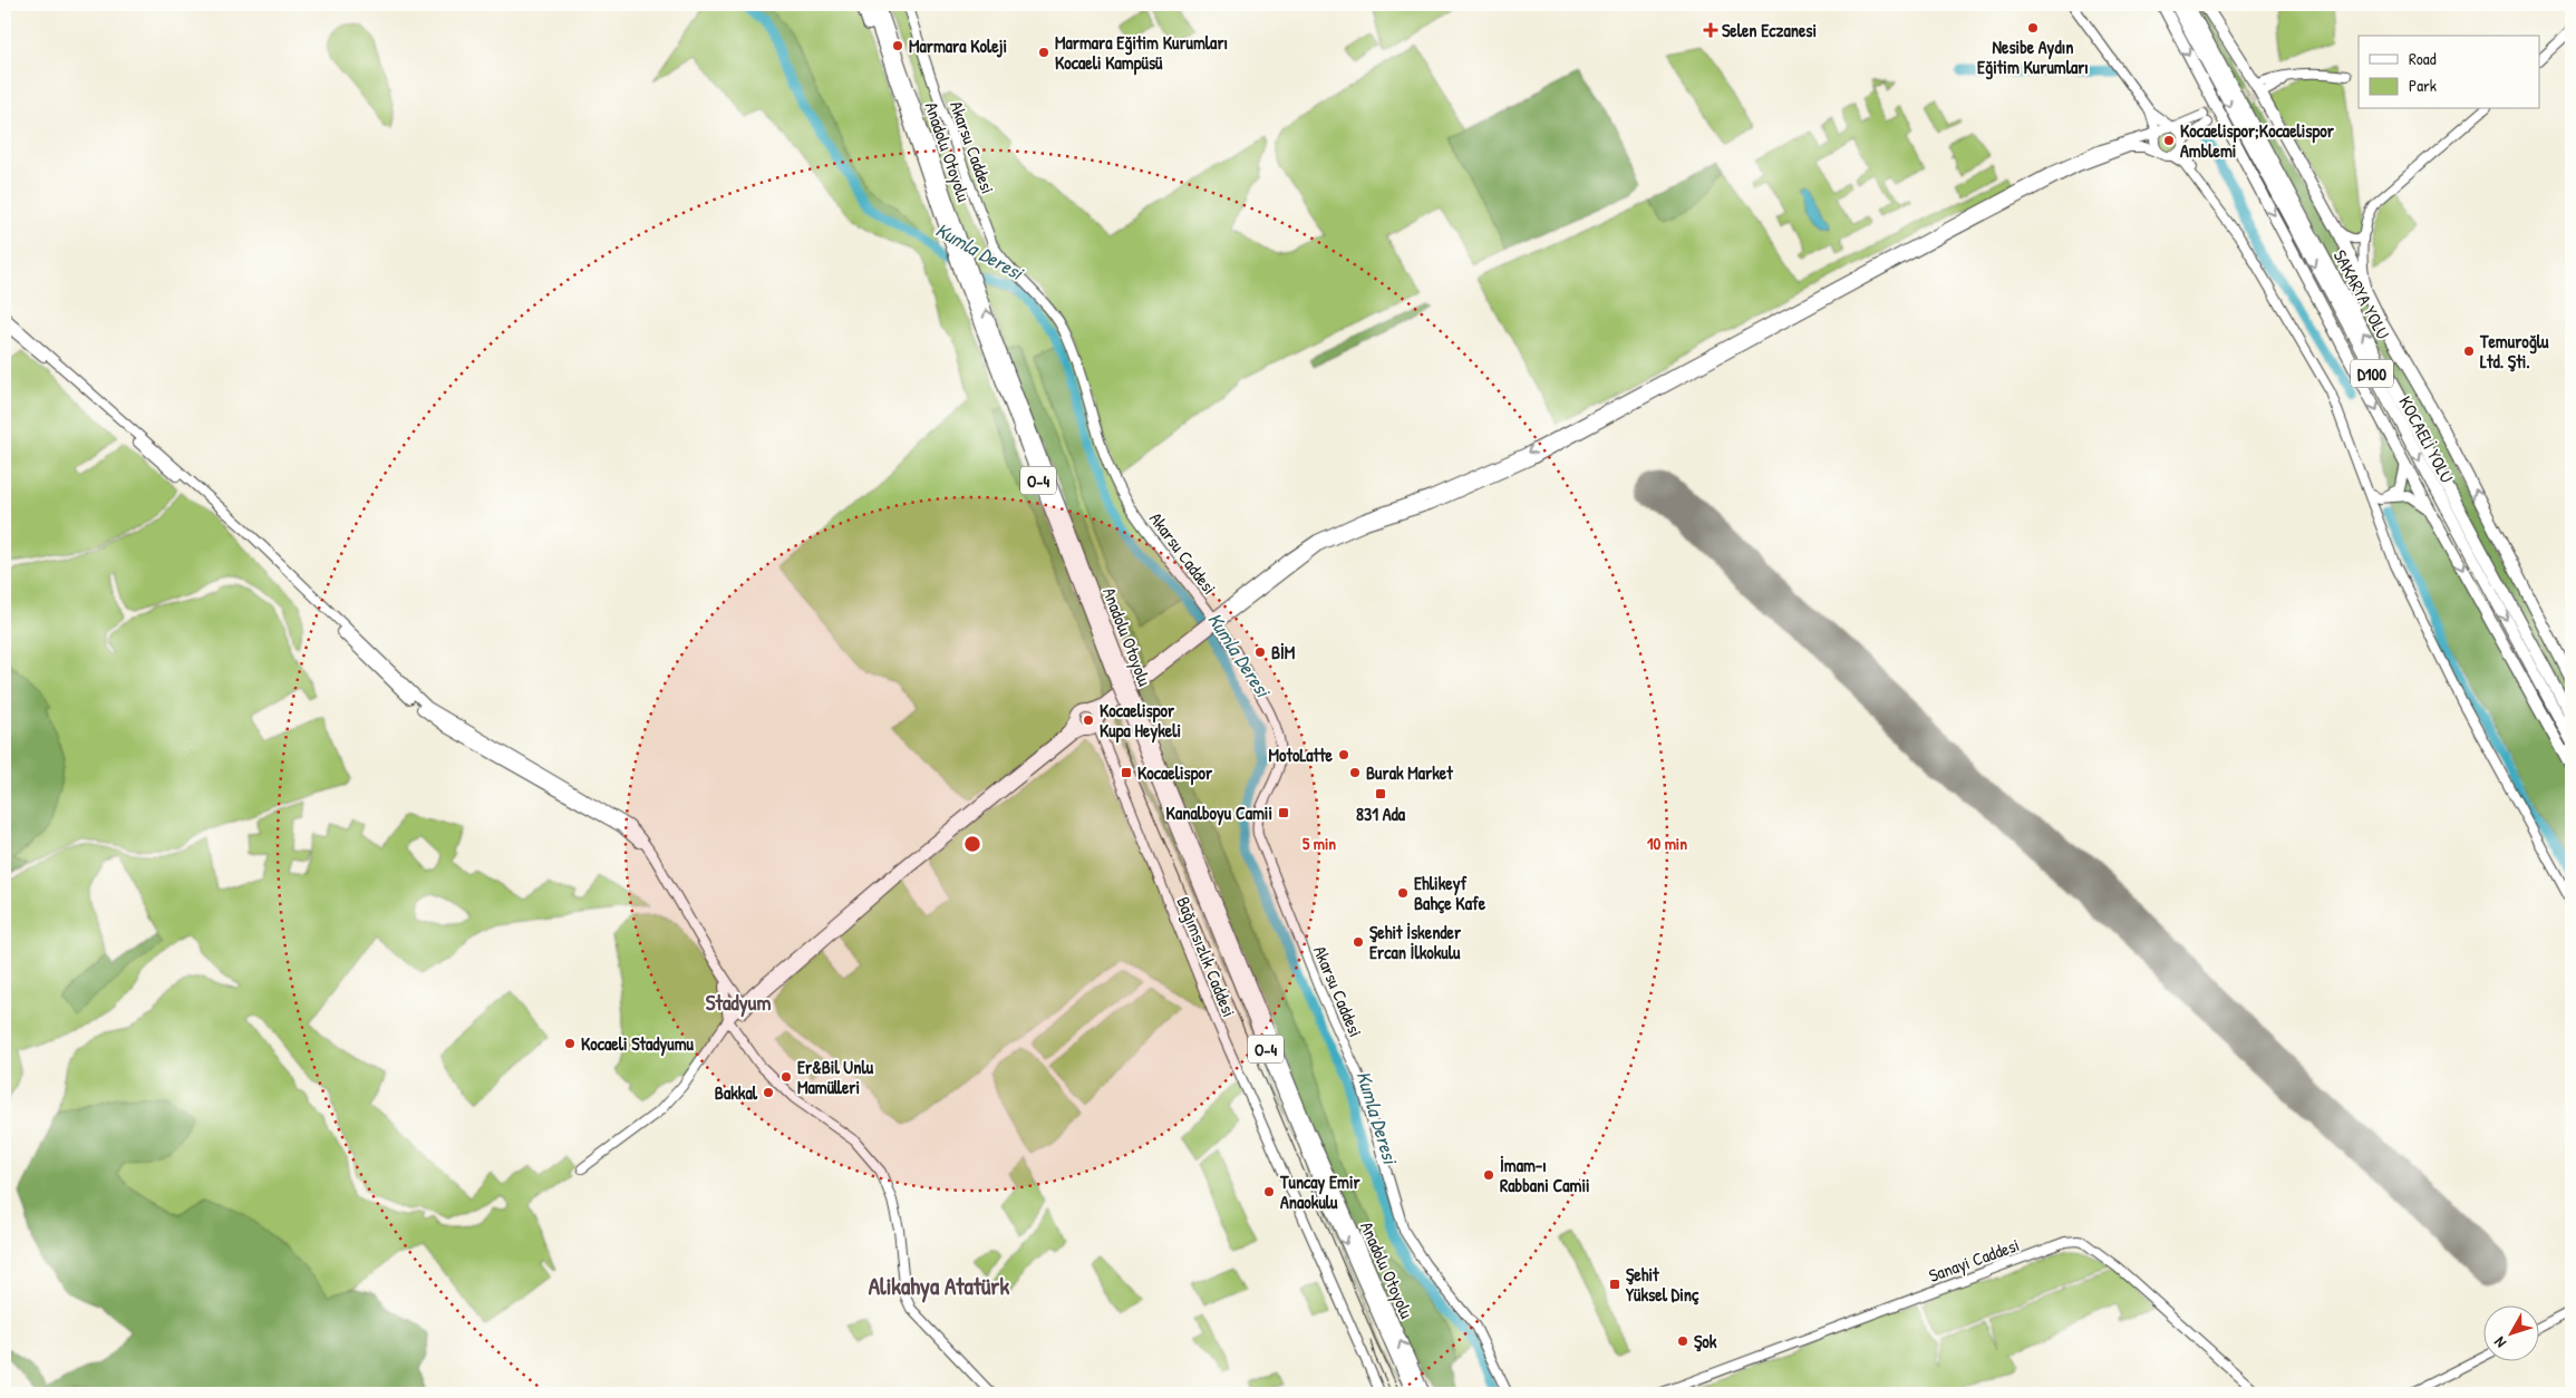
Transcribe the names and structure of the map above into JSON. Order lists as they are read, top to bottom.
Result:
{
  "streets": {
    "highway": [
      "Anadolu Otoyolu",
      "SAKARYA YOLU",
      "D100",
      "KOCAELİ YOLU",
      "O-4"
    ],
    "main road": ["Akarsu Caddesi", "Bağımsızlık Caddesi", "Sanayi Caddesi"]
  },
  "districts": ["Stadyum", "Alikahya Atatürk"],
  "water": ["Kumla Deresi"],
  "places": {
    "other": [
      "Nesibe Aydın Eğitim Kurumları",
      "Marmara Koleji",
      "Marmara Eğitim Kurumları Kocaeli Kampüsü",
      "Kocaelispor;Kocaelispor Amblemi",
      "Temuroğlu Ltd. Şti.",
      "BİM",
      "Kocaelispor Kupa Heykeli",
      "MotoLatte",
      "Burak Market",
      "Ehlikeyf Bahçe Kafe",
      "Şehit İskender Ercan İlkokulu",
      "Kocaeli Stadyumu",
      "Er&Bil Unlu Mamülleri",
      "Bakkal",
      "İmam-ı Rabbani Camii",
      "Tuncay Emir Anaokulu",
      "Şok"
    ],
    "health": ["Selen Eczanesi"],
    "transit": [
      "Kocaelispor",
      "831 Ada",
      "Kanalboyu Camii",
      "Şehit Yüksel Dinç"
    ]
  },
  "legend": ["Road", "Park"],
  "north": "bottom left",
  "rings": ["5 min", "10 min"]
}
